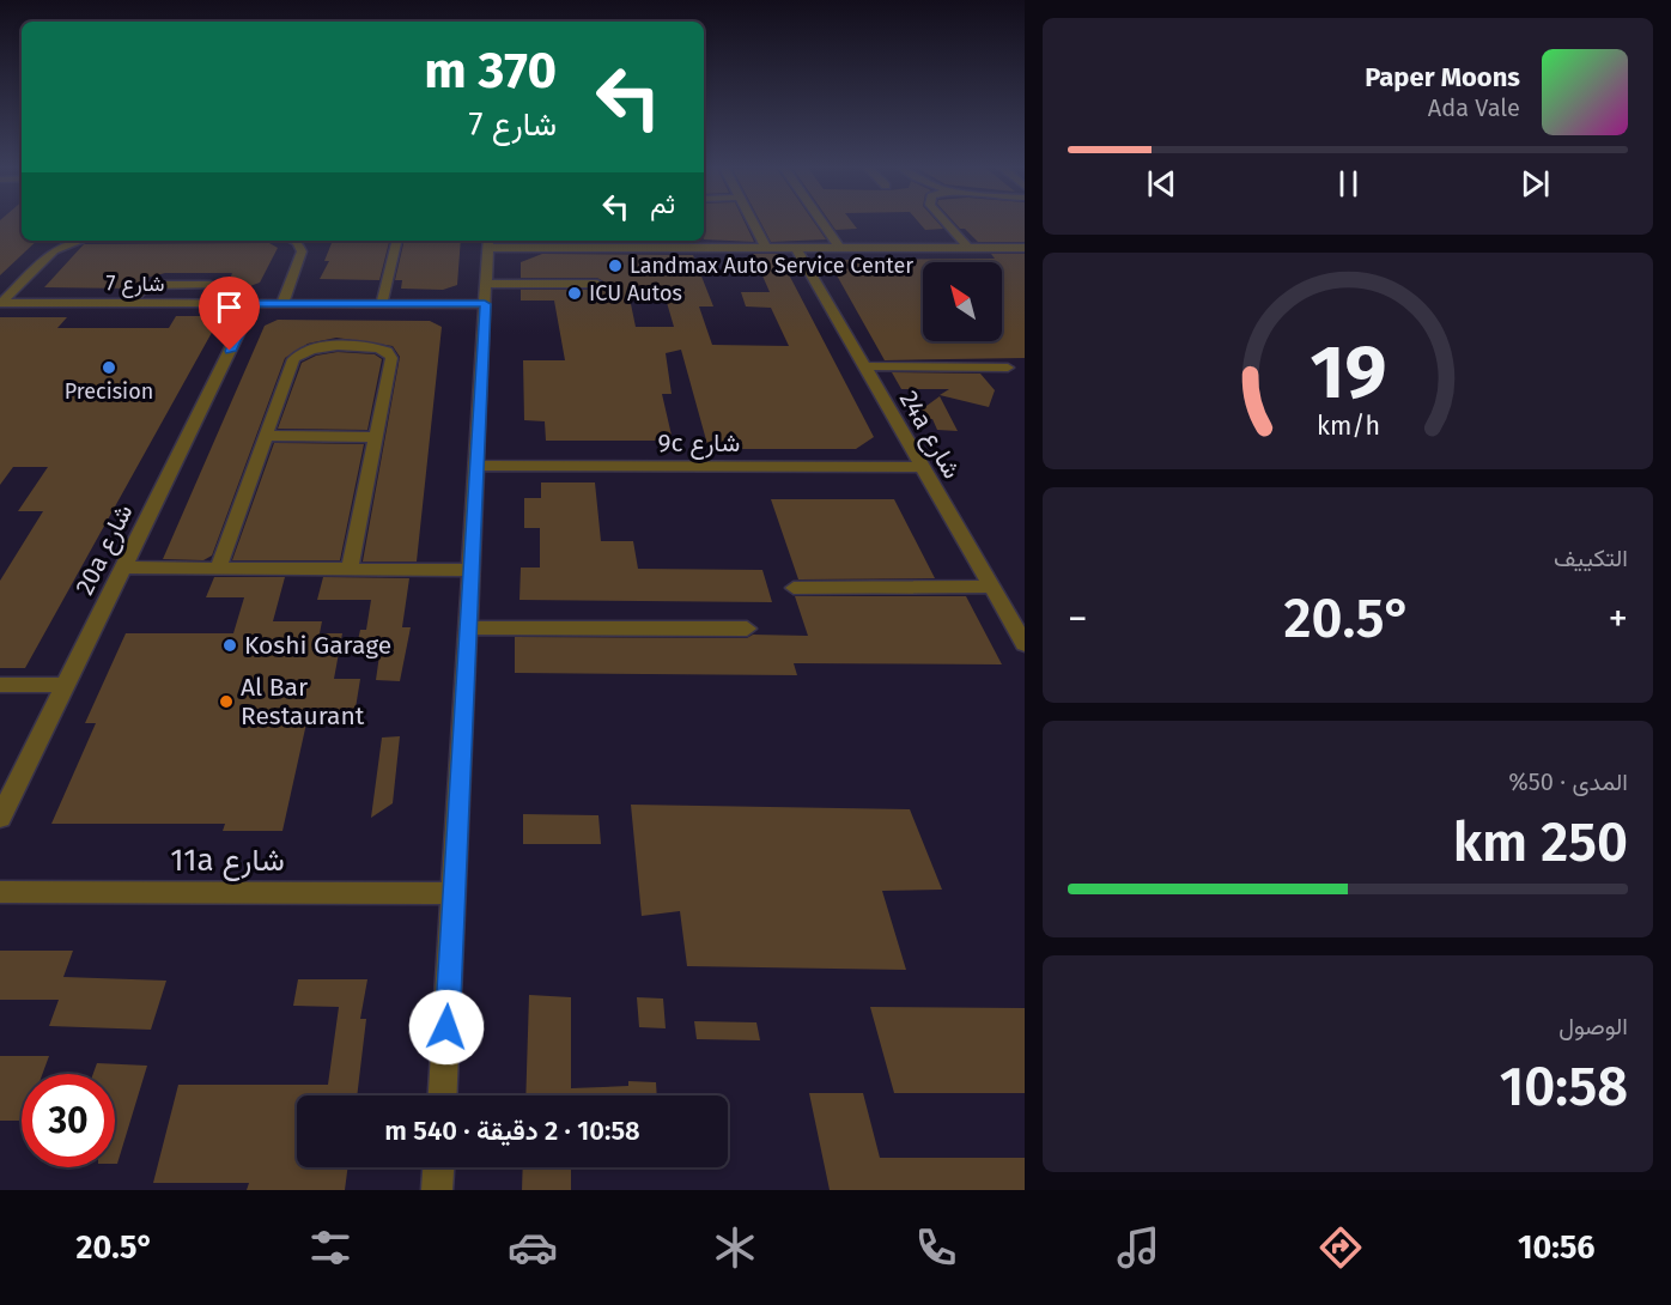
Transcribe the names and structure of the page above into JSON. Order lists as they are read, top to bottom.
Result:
{
  "streets": {
    "street": [
      "شارع 7",
      "24a شارع",
      "9c شارع",
      "20a شارع",
      "11a شارع"
    ]
  },
  "crossings": [
    ["شارع 7", "20a شارع"],
    ["24a شارع", "9c شارع"]
  ],
  "places": [
    "Landmax Auto Service Center",
    "ICU Autos",
    "Precision",
    "Koshi Garage",
    "Al Bar Restaurant"
  ],
  "north": "top left",
  "page": {
    "turn": ["370 m", "شارع 7"],
    "song": ["Paper Moons", "Ada Vale"],
    "then": "ثم",
    "tile": [
      "التكييف",
      ["المدى · 50%", "250 km"],
      ["الوصول", "10:58"]
    ],
    "heat": ["−", "20.5°", "+"],
    "limit": "30",
    "trip": "10:58 · 2 دقيقة · 540 m",
    "tabs": ["10:56", "20.5°"],
    "gauge": ["19", "km/h"]
  }
}
